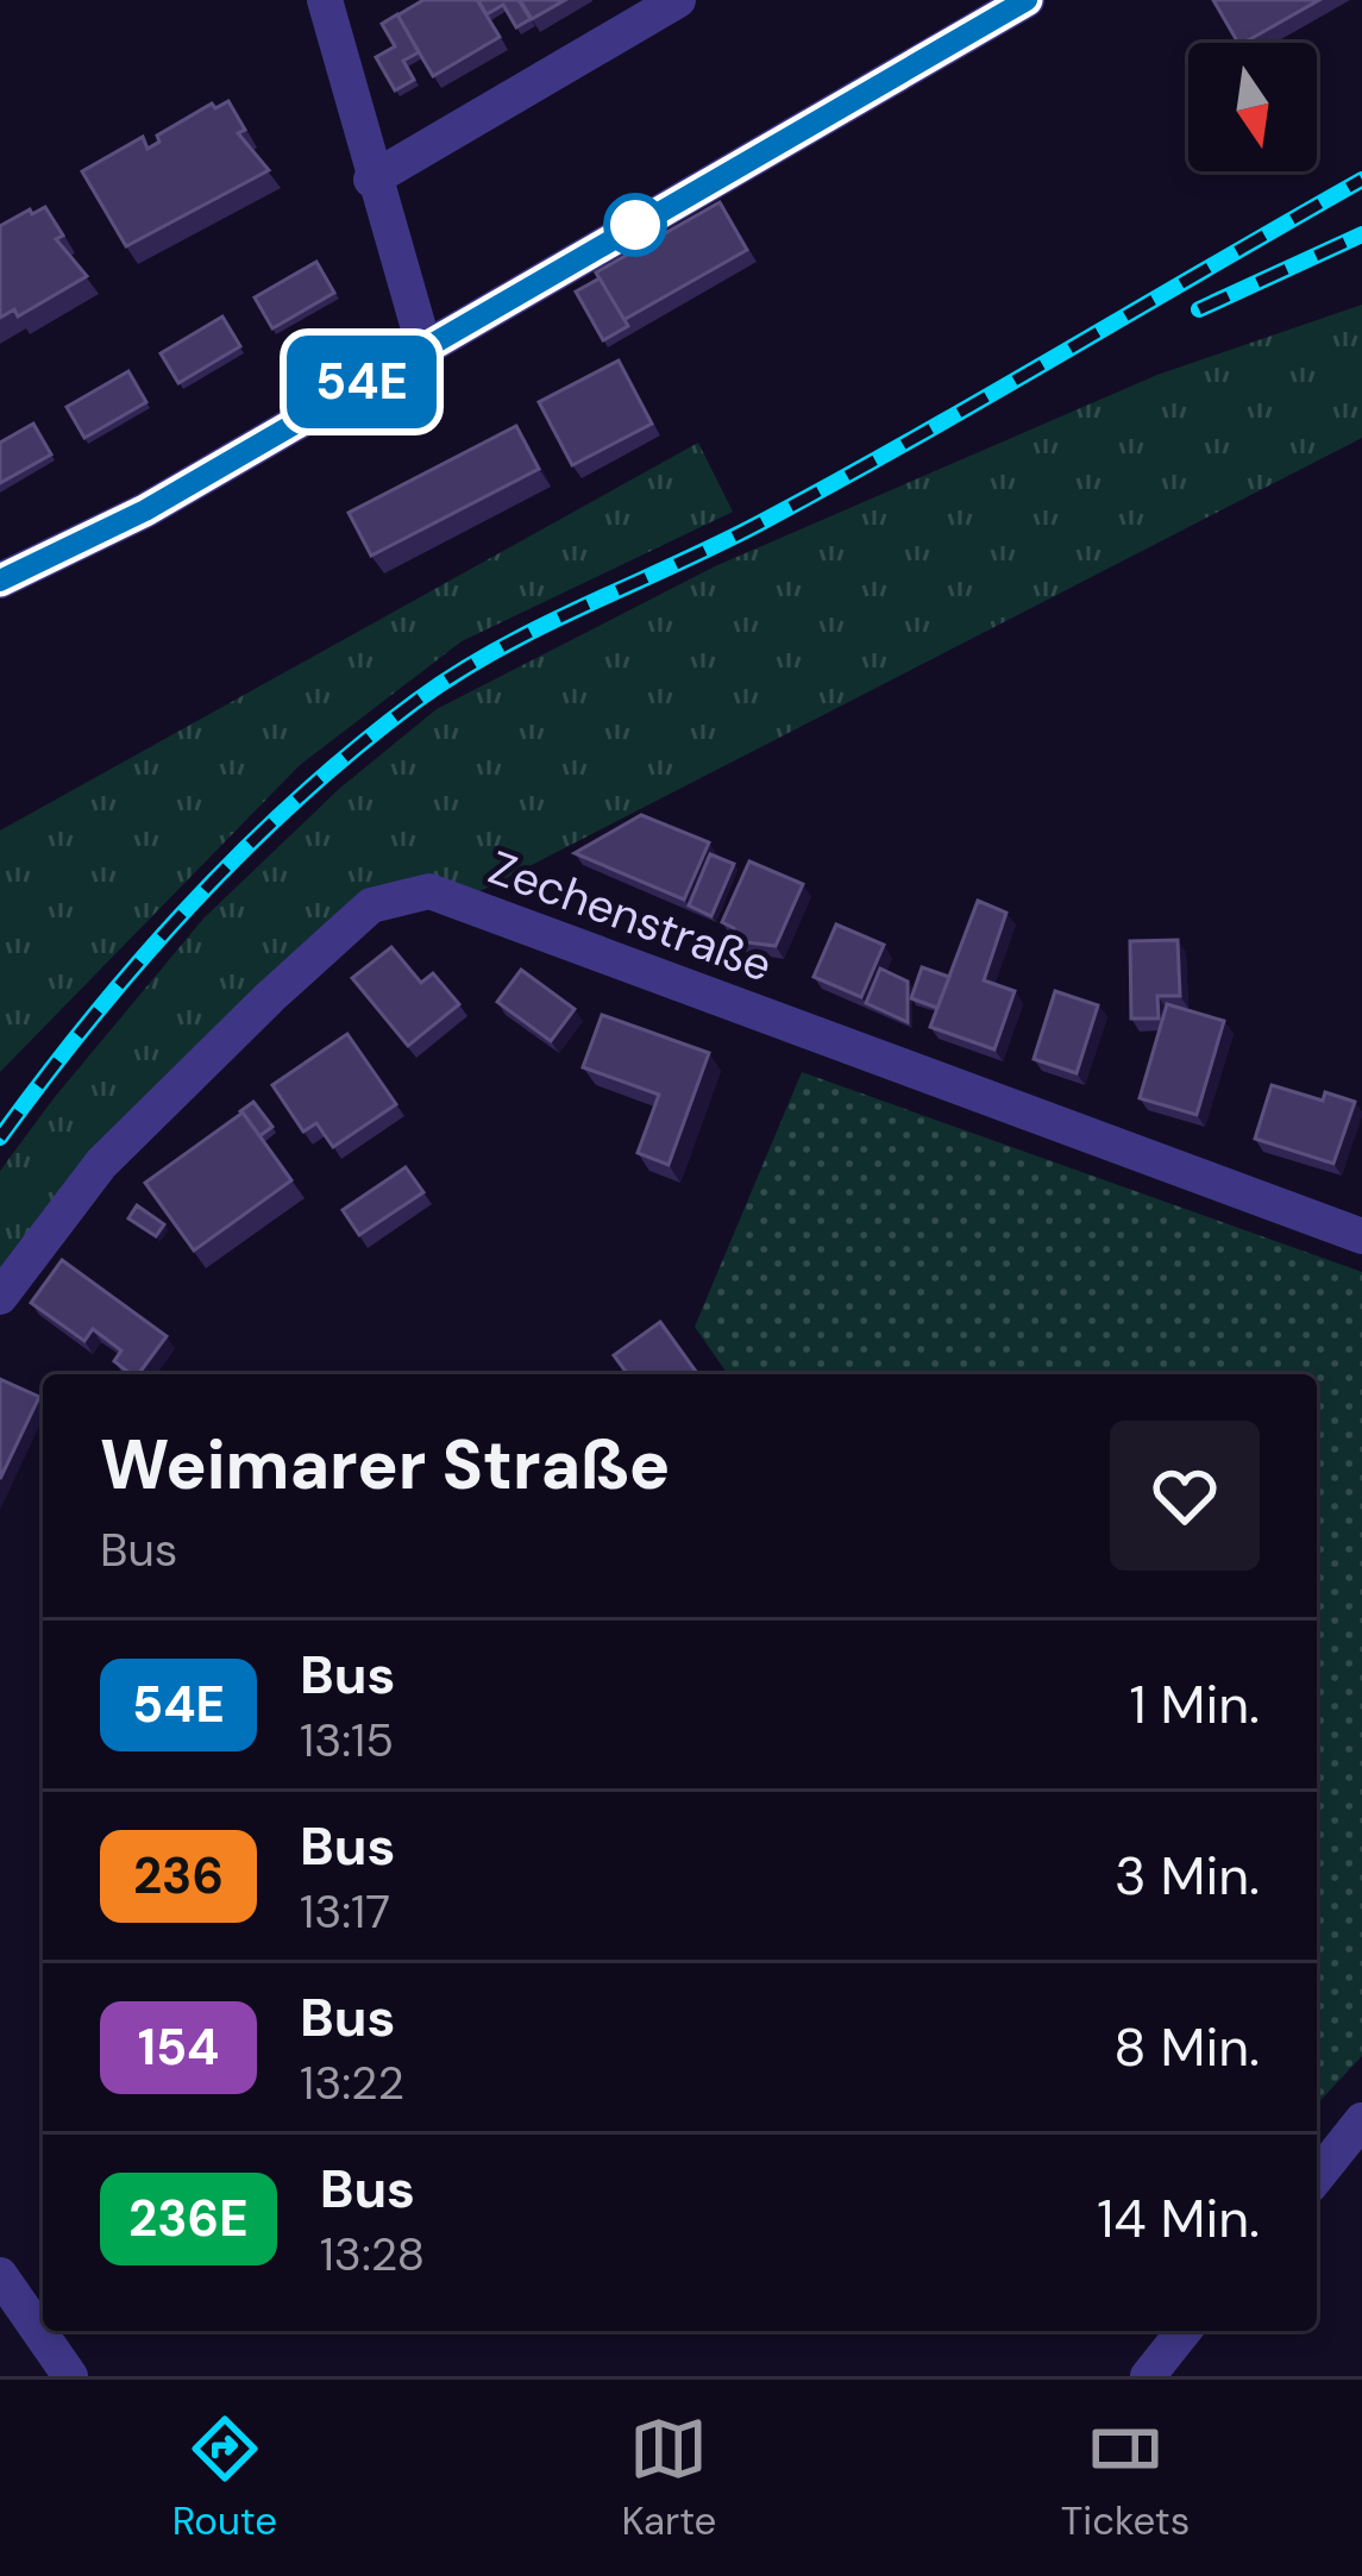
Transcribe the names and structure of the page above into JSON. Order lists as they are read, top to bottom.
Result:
{
  "streets": {
    "street": ["Zechenstraße"]
  },
  "lines": ["bus line 54E"],
  "north": "bottom",
  "page": {
    "on_map": "54E",
    "heading": ["Weimarer Straße", "Bus"],
    "list": [
      {
        "mark": "54E",
        "name": "Bus",
        "note": "13:15",
        "value": "1 Min."
      },
      {
        "mark": "236",
        "name": "Bus",
        "note": "13:17",
        "value": "3 Min."
      },
      {
        "mark": "154",
        "name": "Bus",
        "note": "13:22",
        "value": "8 Min."
      },
      {
        "mark": "236E",
        "name": "Bus",
        "note": "13:28",
        "value": "14 Min."
      }
    ],
    "tabs": ["Route", "Karte", "Tickets"]
  }
}
